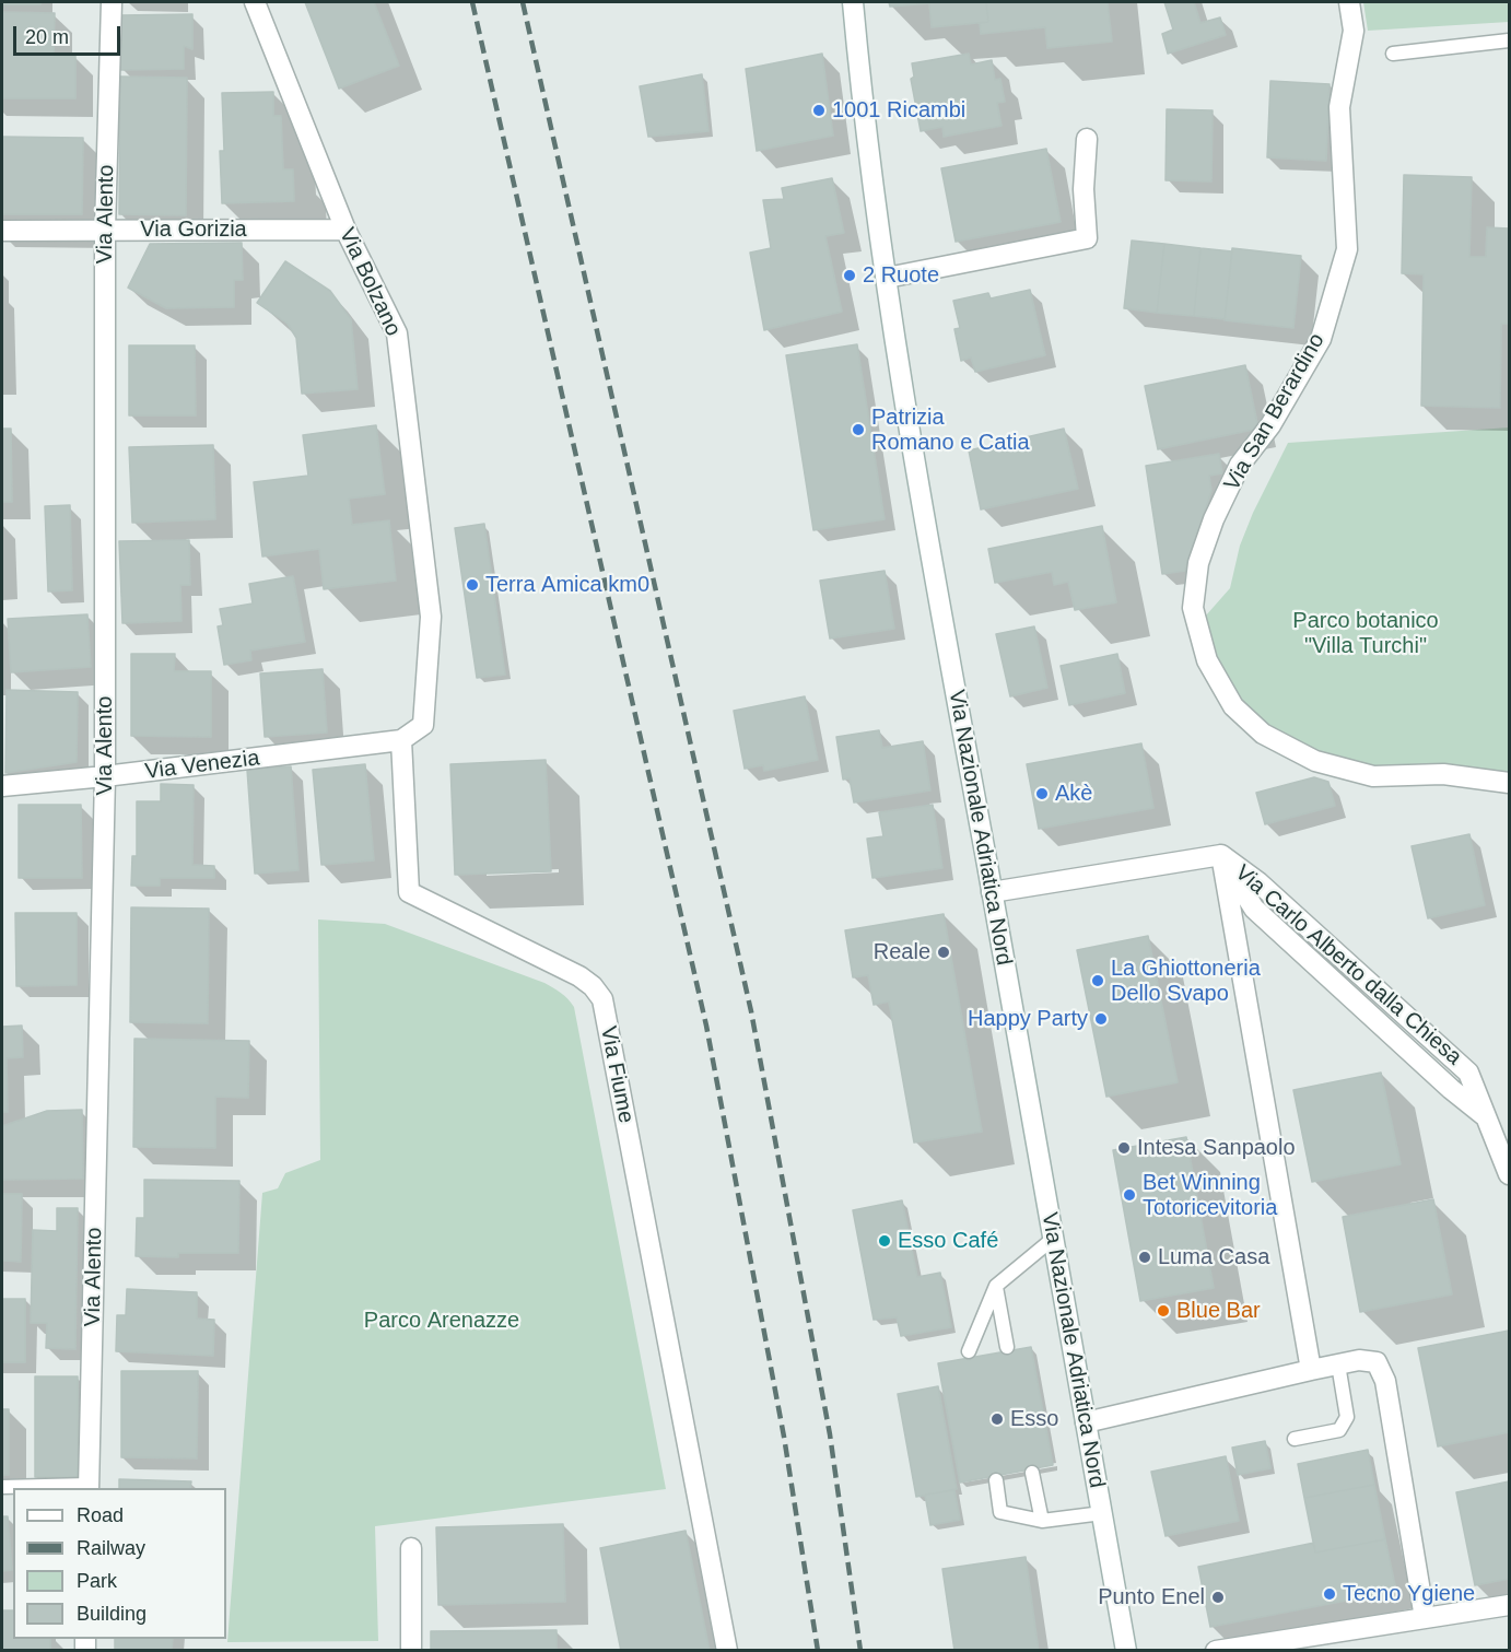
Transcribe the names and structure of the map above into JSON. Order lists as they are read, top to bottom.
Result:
{
  "streets": {
    "street": [
      "Via Alento",
      "Via Gorizia",
      "Via Bolzano",
      "Via San Berardino",
      "Via Venezia",
      "Via Nazionale Adriatica Nord",
      "Via Carlo Alberto dalla Chiesa",
      "Via Fiume"
    ]
  },
  "crossings": [
    ["Via Alento", "Via Gorizia"],
    ["Via Alento", "Via Venezia"],
    ["Via Gorizia", "Via Bolzano"],
    ["Via Bolzano", "Via Venezia"],
    ["Via Bolzano", "Via Fiume"],
    ["Via Venezia", "Via Fiume"],
    ["Via Nazionale Adriatica Nord", "Via Carlo Alberto dalla Chiesa"]
  ],
  "parks": ["Parco botanico \"Villa Turchi\"", "Parco Arenazze"],
  "places": [
    "1001 Ricambi",
    "2 Ruote",
    "Patrizia Romano e Catia",
    "Terra Amica km0",
    "Akè",
    "Reale",
    "La Ghiottoneria Dello Svapo",
    "Happy Party",
    "Intesa Sanpaolo",
    "Bet Winning Totoricevitoria",
    "Esso Café",
    "Luma Casa",
    "Blue Bar",
    "Esso",
    "Tecno Ygiene",
    "Punto Enel"
  ],
  "legend": [
    "Road",
    "Railway",
    "Park",
    "Building"
  ],
  "scale_bar": "20 m"
}
